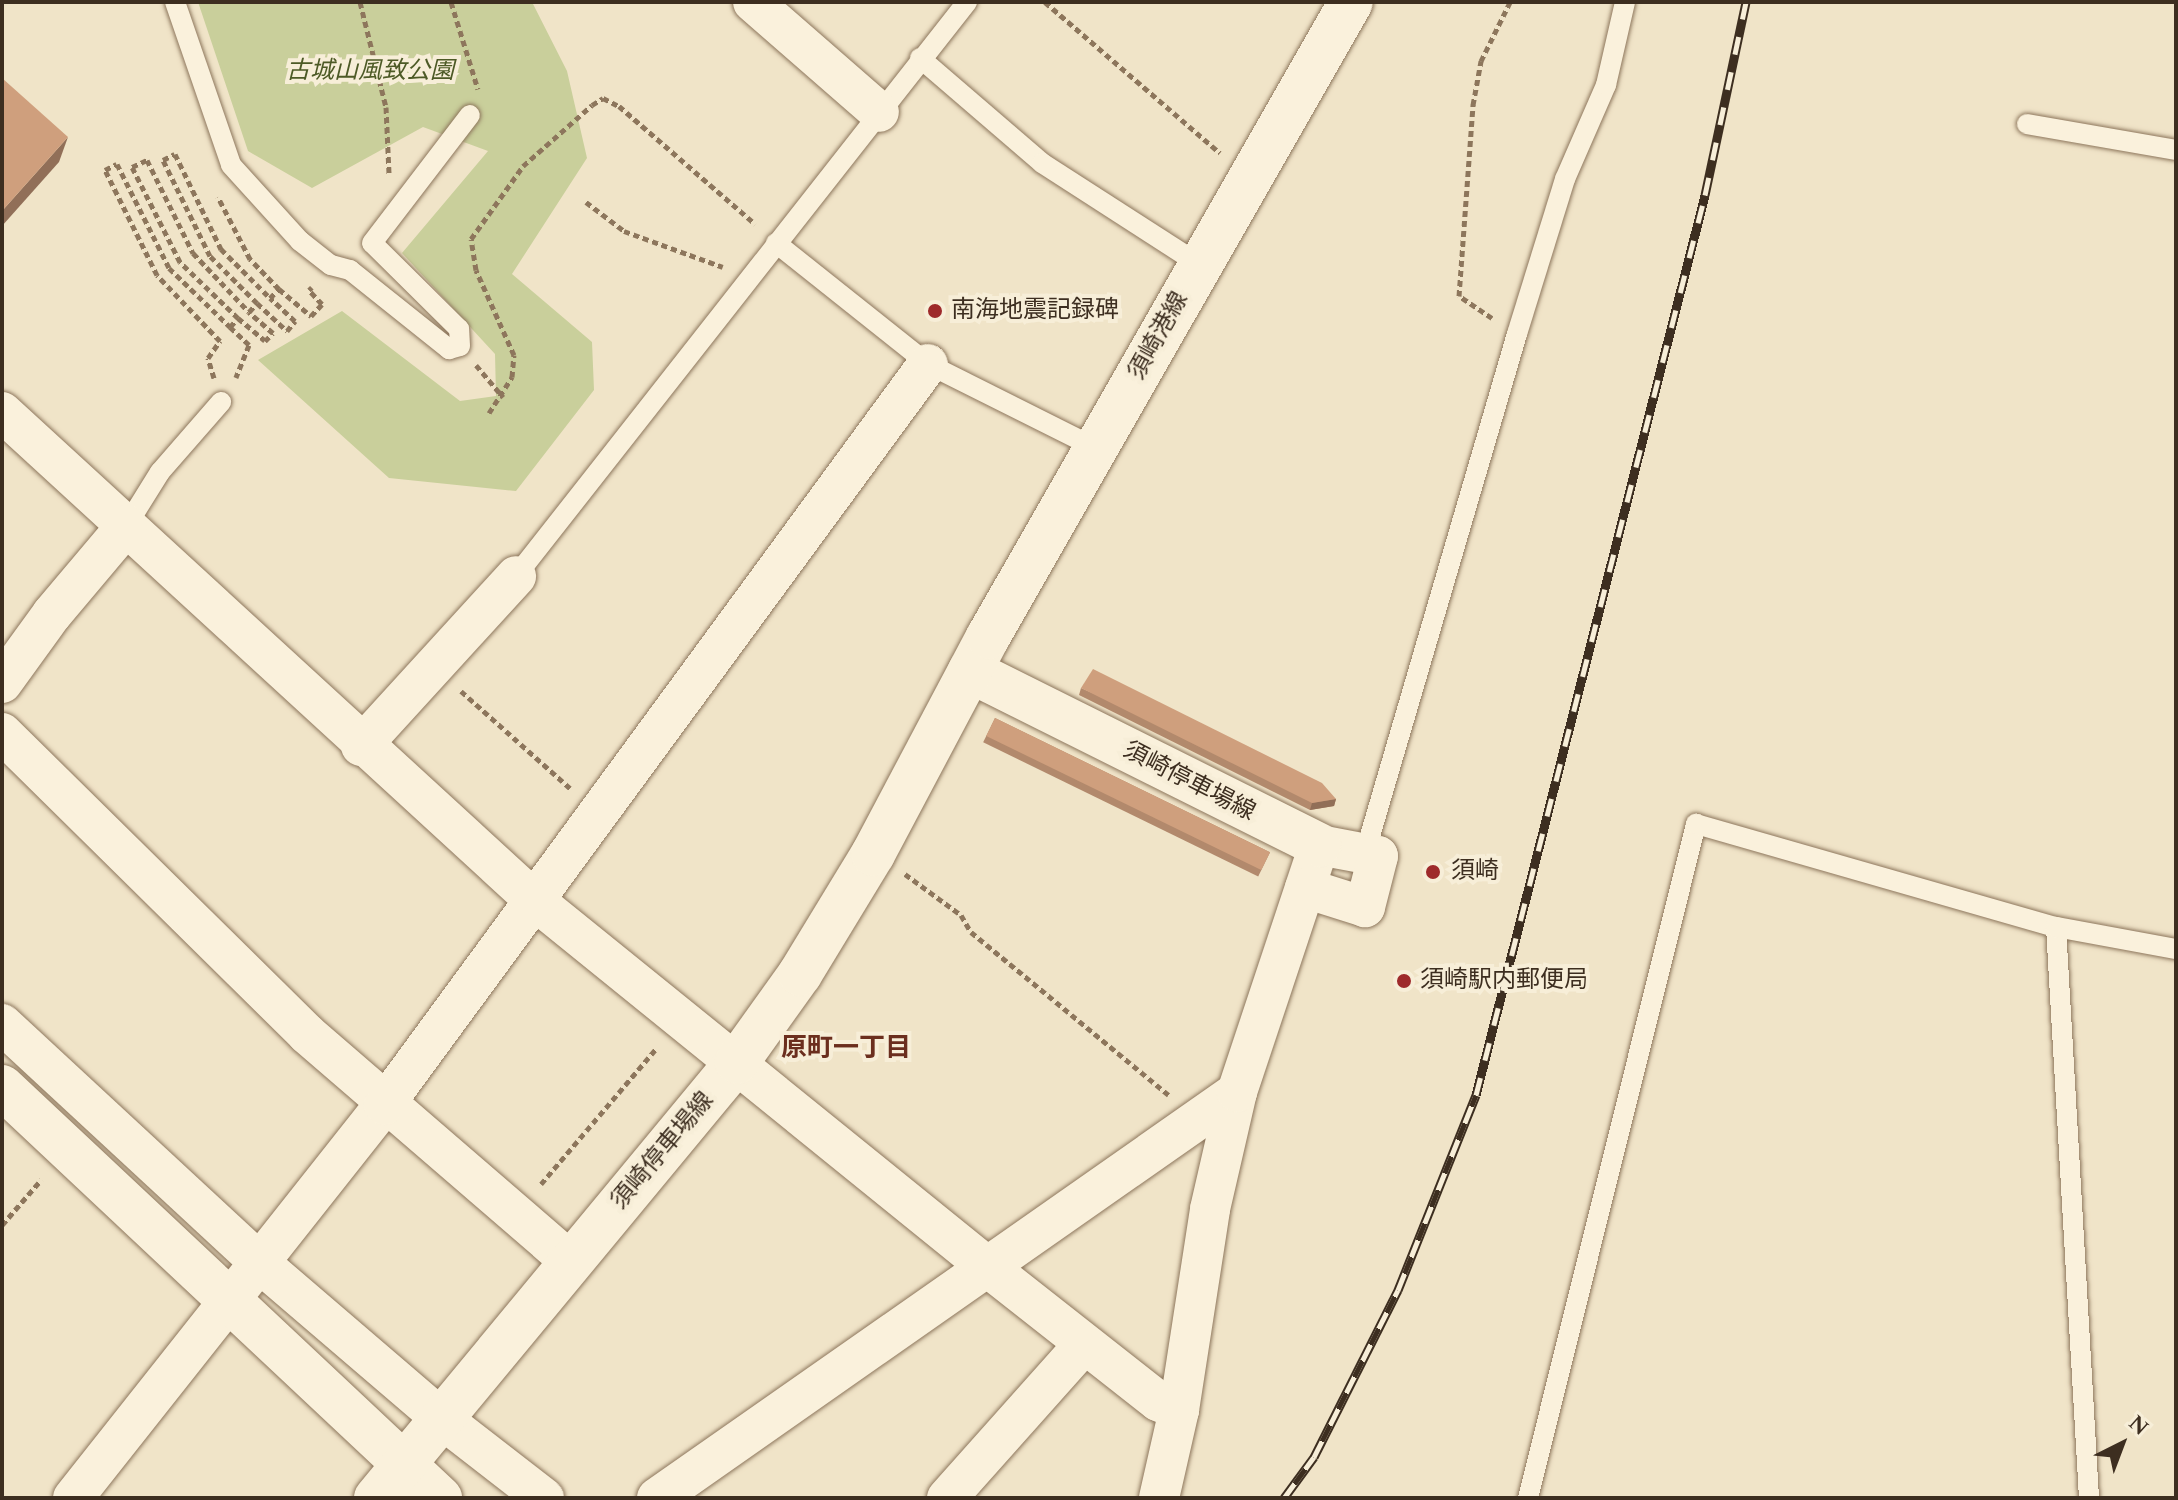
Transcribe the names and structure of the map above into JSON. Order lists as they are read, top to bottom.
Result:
{
  "streets": {
    "main road": ["須崎港線", "須崎停車場線"]
  },
  "crossings": [
    ["須崎港線", "須崎停車場線"]
  ],
  "districts": ["原町一丁目"],
  "parks": ["古城山風致公園"],
  "places": ["南海地震記録碑", "須崎", "須崎駅内郵便局"],
  "north": "top right"
}
